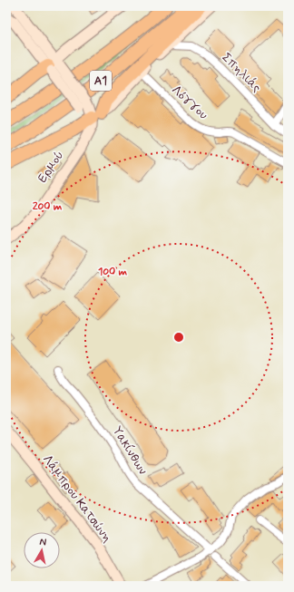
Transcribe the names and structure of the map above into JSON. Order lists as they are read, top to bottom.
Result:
{
  "streets": {
    "highway": ["Α1"],
    "street": [
      "Σπηλιάς",
      "Λόγγου",
      "Ερμού",
      "Υακίνθων",
      "Λάμπρου Κατσώνη"
    ]
  },
  "north": "top",
  "rings": ["200 m", "100 m"]
}
